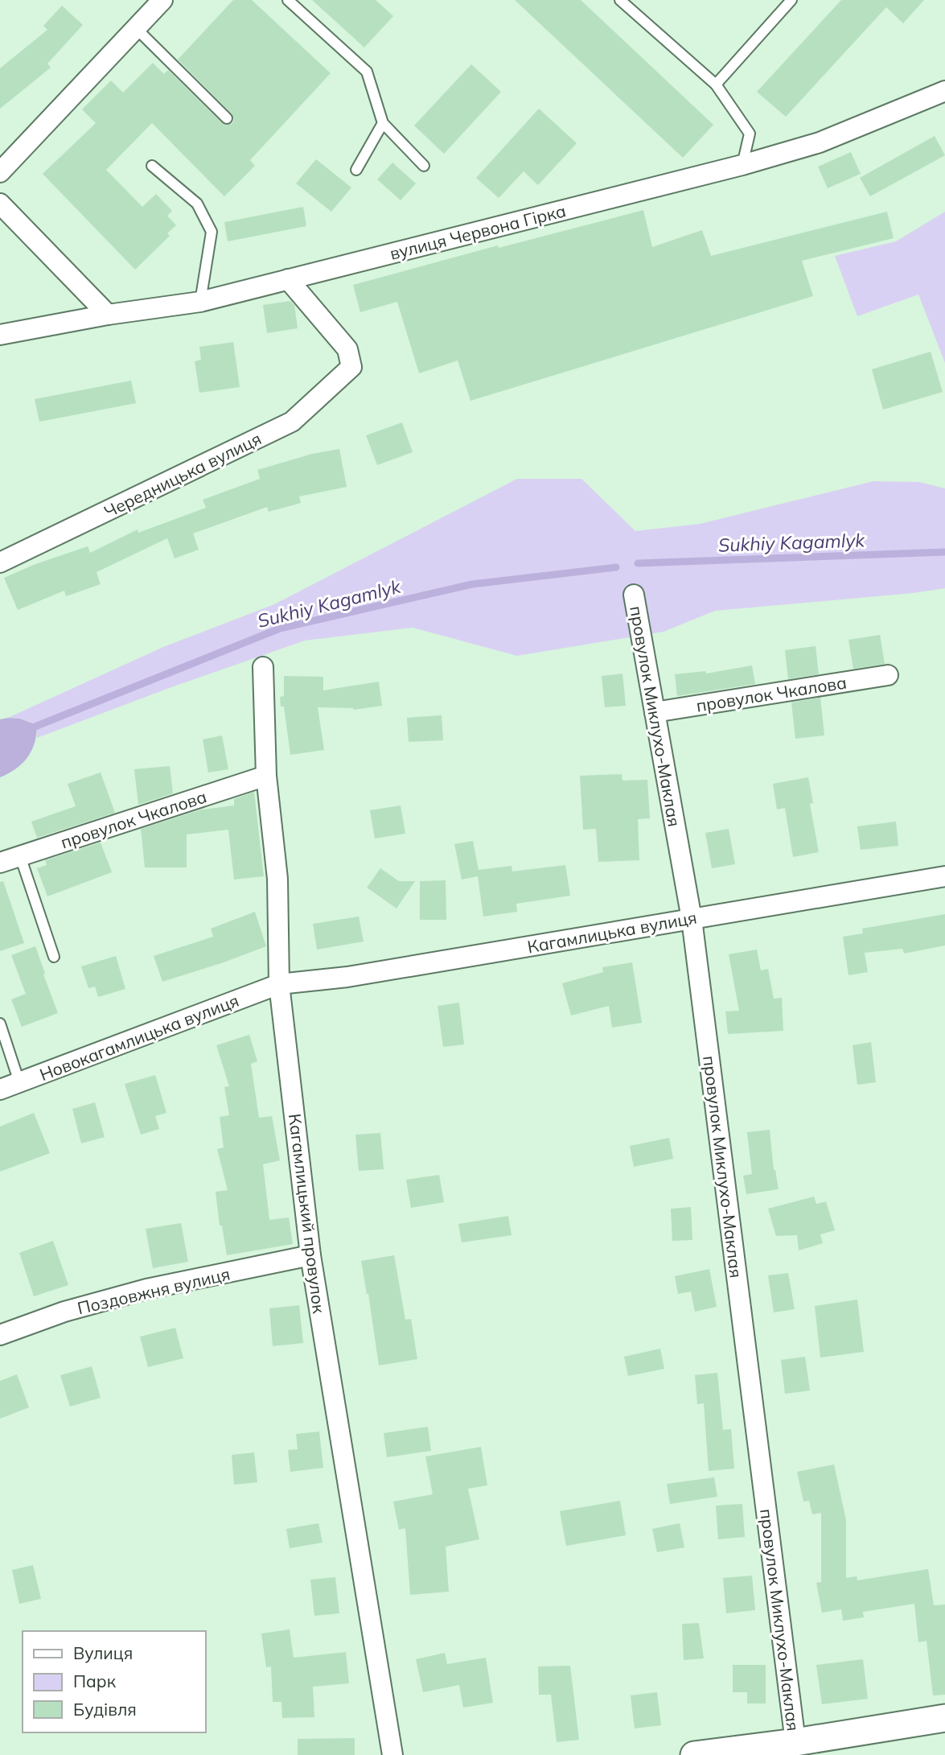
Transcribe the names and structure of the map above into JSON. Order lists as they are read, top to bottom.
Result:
{
  "streets": {
    "street": [
      "вулиця Червона Гірка",
      "Чередницька вулиця",
      "провулок Чкалова",
      "провулок Миклухо-Маклая",
      "Кагамлицька вулиця",
      "Новокагамлицька вулиця",
      "Кагамлицький провулок",
      "Поздовжня вулиця"
    ]
  },
  "crossings": [
    ["вулиця Червона Гірка", "Чередницька вулиця"],
    ["провулок Чкалова", "провулок Миклухо-Маклая"],
    ["провулок Чкалова", "Кагамлицький провулок"],
    ["провулок Миклухо-Маклая", "Кагамлицька вулиця"],
    ["Кагамлицька вулиця", "Новокагамлицька вулиця"],
    ["Кагамлицька вулиця", "Кагамлицький провулок"],
    ["Новокагамлицька вулиця", "Кагамлицький провулок"],
    ["Кагамлицький провулок", "Поздовжня вулиця"]
  ],
  "water": ["Sukhiy Kagamlyk"],
  "legend": ["Вулиця", "Парк", "Будівля"]
}
